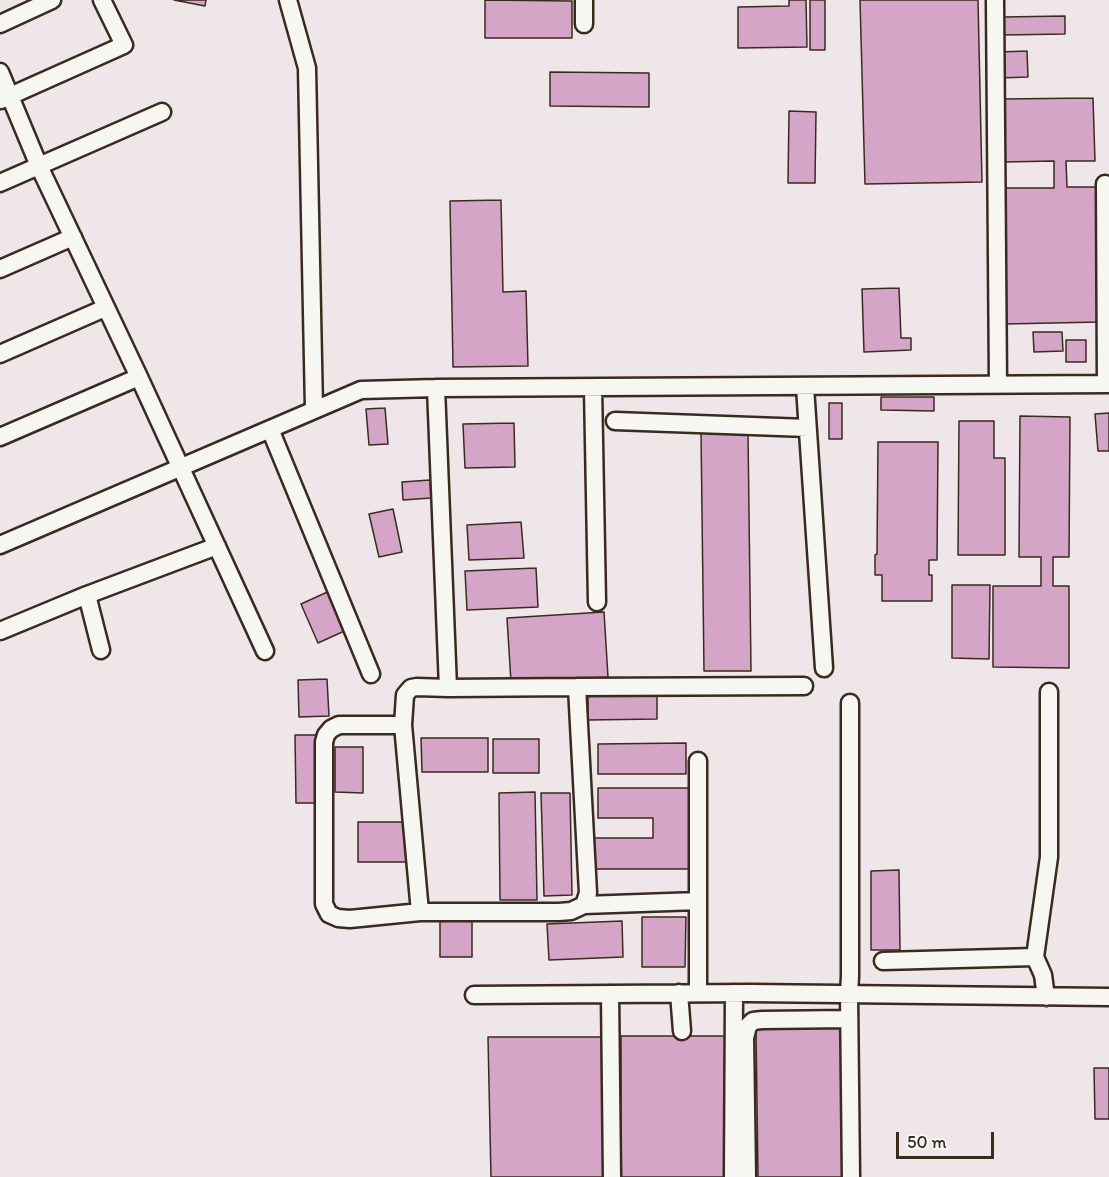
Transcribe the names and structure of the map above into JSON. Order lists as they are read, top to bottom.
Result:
{
  "scale_bar": "50 m"
}
